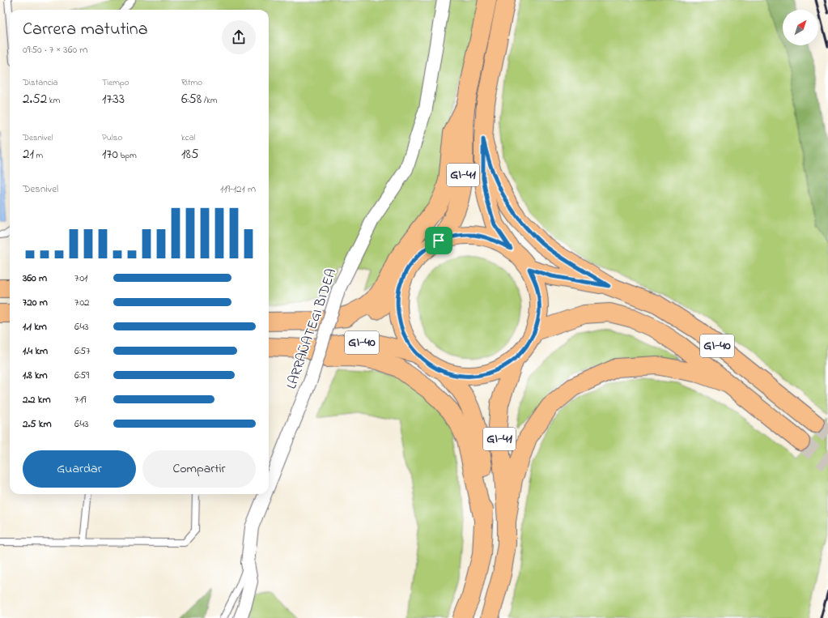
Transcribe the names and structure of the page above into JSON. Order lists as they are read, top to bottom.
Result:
{
  "streets": {
    "main road": ["GI-41", "GI-40"],
    "street": ["LARRAÑATEGI BIDEA"]
  },
  "crossings": [
    ["GI-41", "GI-40"]
  ],
  "north": "top right",
  "page": {
    "heading": ["Carrera matutina", "09:50 · 7 × 360 m"],
    "stats": [
      ["Distancia", "2.52 km"],
      ["Tiempo", "17:33"],
      ["Ritmo", "6:58 /km"],
      ["Desnivel", "21 m"],
      ["Pulso", "170 bpm"],
      ["kcal", "185"]
    ],
    "chart": ["Desnivel", "119–121 m"],
    "list": [
      {
        "name": "360 m",
        "note": "7:01"
      },
      {
        "name": "720 m",
        "note": "7:02"
      },
      {
        "name": "1.1 km",
        "note": "6:43"
      },
      {
        "name": "1.4 km",
        "note": "6:57"
      },
      {
        "name": "1.8 km",
        "note": "6:59"
      },
      {
        "name": "2.2 km",
        "note": "7:19"
      },
      {
        "name": "2.5 km",
        "note": "6:43"
      }
    ],
    "buttons": ["Guardar", "Compartir"]
  }
}
